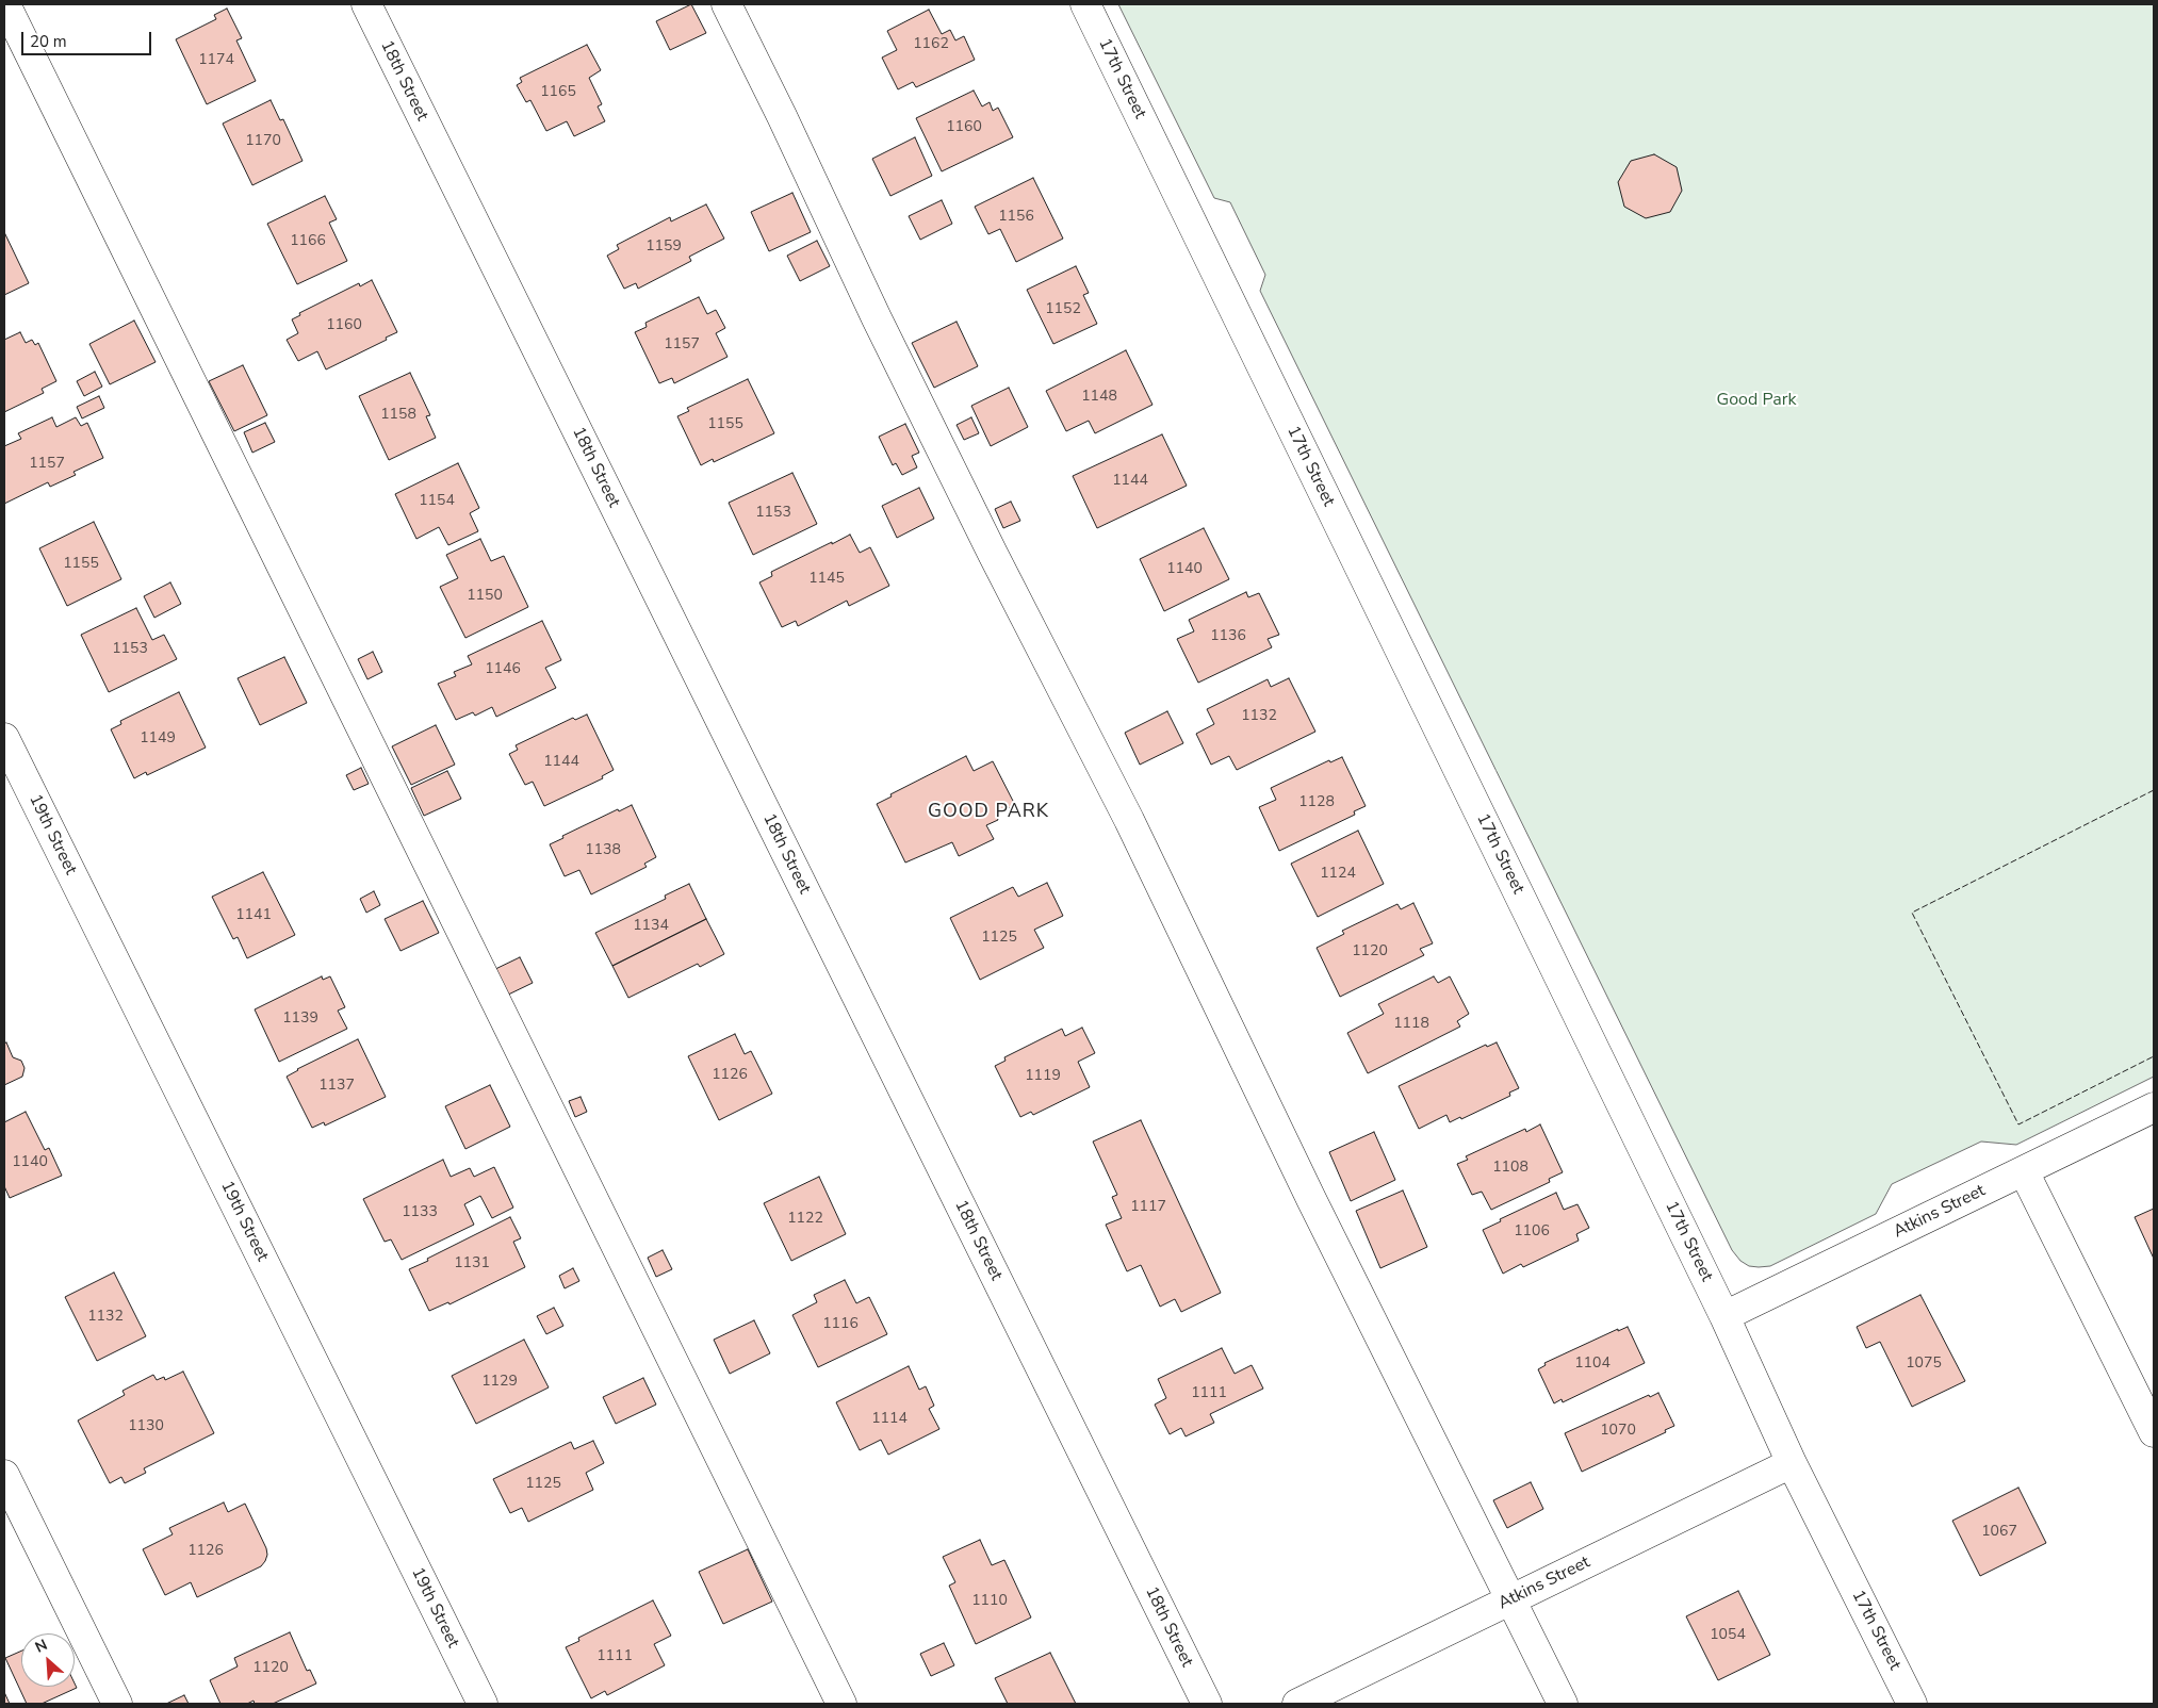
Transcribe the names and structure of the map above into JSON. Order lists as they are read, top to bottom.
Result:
{
  "streets": {
    "street": [
      "17th Street",
      "18th Street",
      "19th Street",
      "Atkins Street"
    ]
  },
  "crossings": [
    ["17th Street", "Atkins Street"]
  ],
  "districts": ["GOOD PARK"],
  "parks": ["Good Park"],
  "house_numbers": [
    "1162",
    "1174",
    "1165",
    "1160",
    "1170",
    "1156",
    "1166",
    "1159",
    "1152",
    "1160",
    "1157",
    "1148",
    "1158",
    "1155",
    "1157",
    "1144",
    "1154",
    "1153",
    "1155",
    "1140",
    "1145",
    "1150",
    "1136",
    "1153",
    "1146",
    "1132",
    "1149",
    "1144",
    "1128",
    "1138",
    "1124",
    "1141",
    "1134",
    "1125",
    "1120",
    "1139",
    "1118",
    "1126",
    "1119",
    "1137",
    "1140",
    "1108",
    "1117",
    "1133",
    "1122",
    "1106",
    "1131",
    "1132",
    "1116",
    "1104",
    "1075",
    "1129",
    "1111",
    "1114",
    "1130",
    "1070",
    "1125",
    "1067",
    "1126",
    "1110",
    "1054",
    "1111",
    "1120"
  ],
  "scale_bar": "20 m",
  "north": "top left"
}
